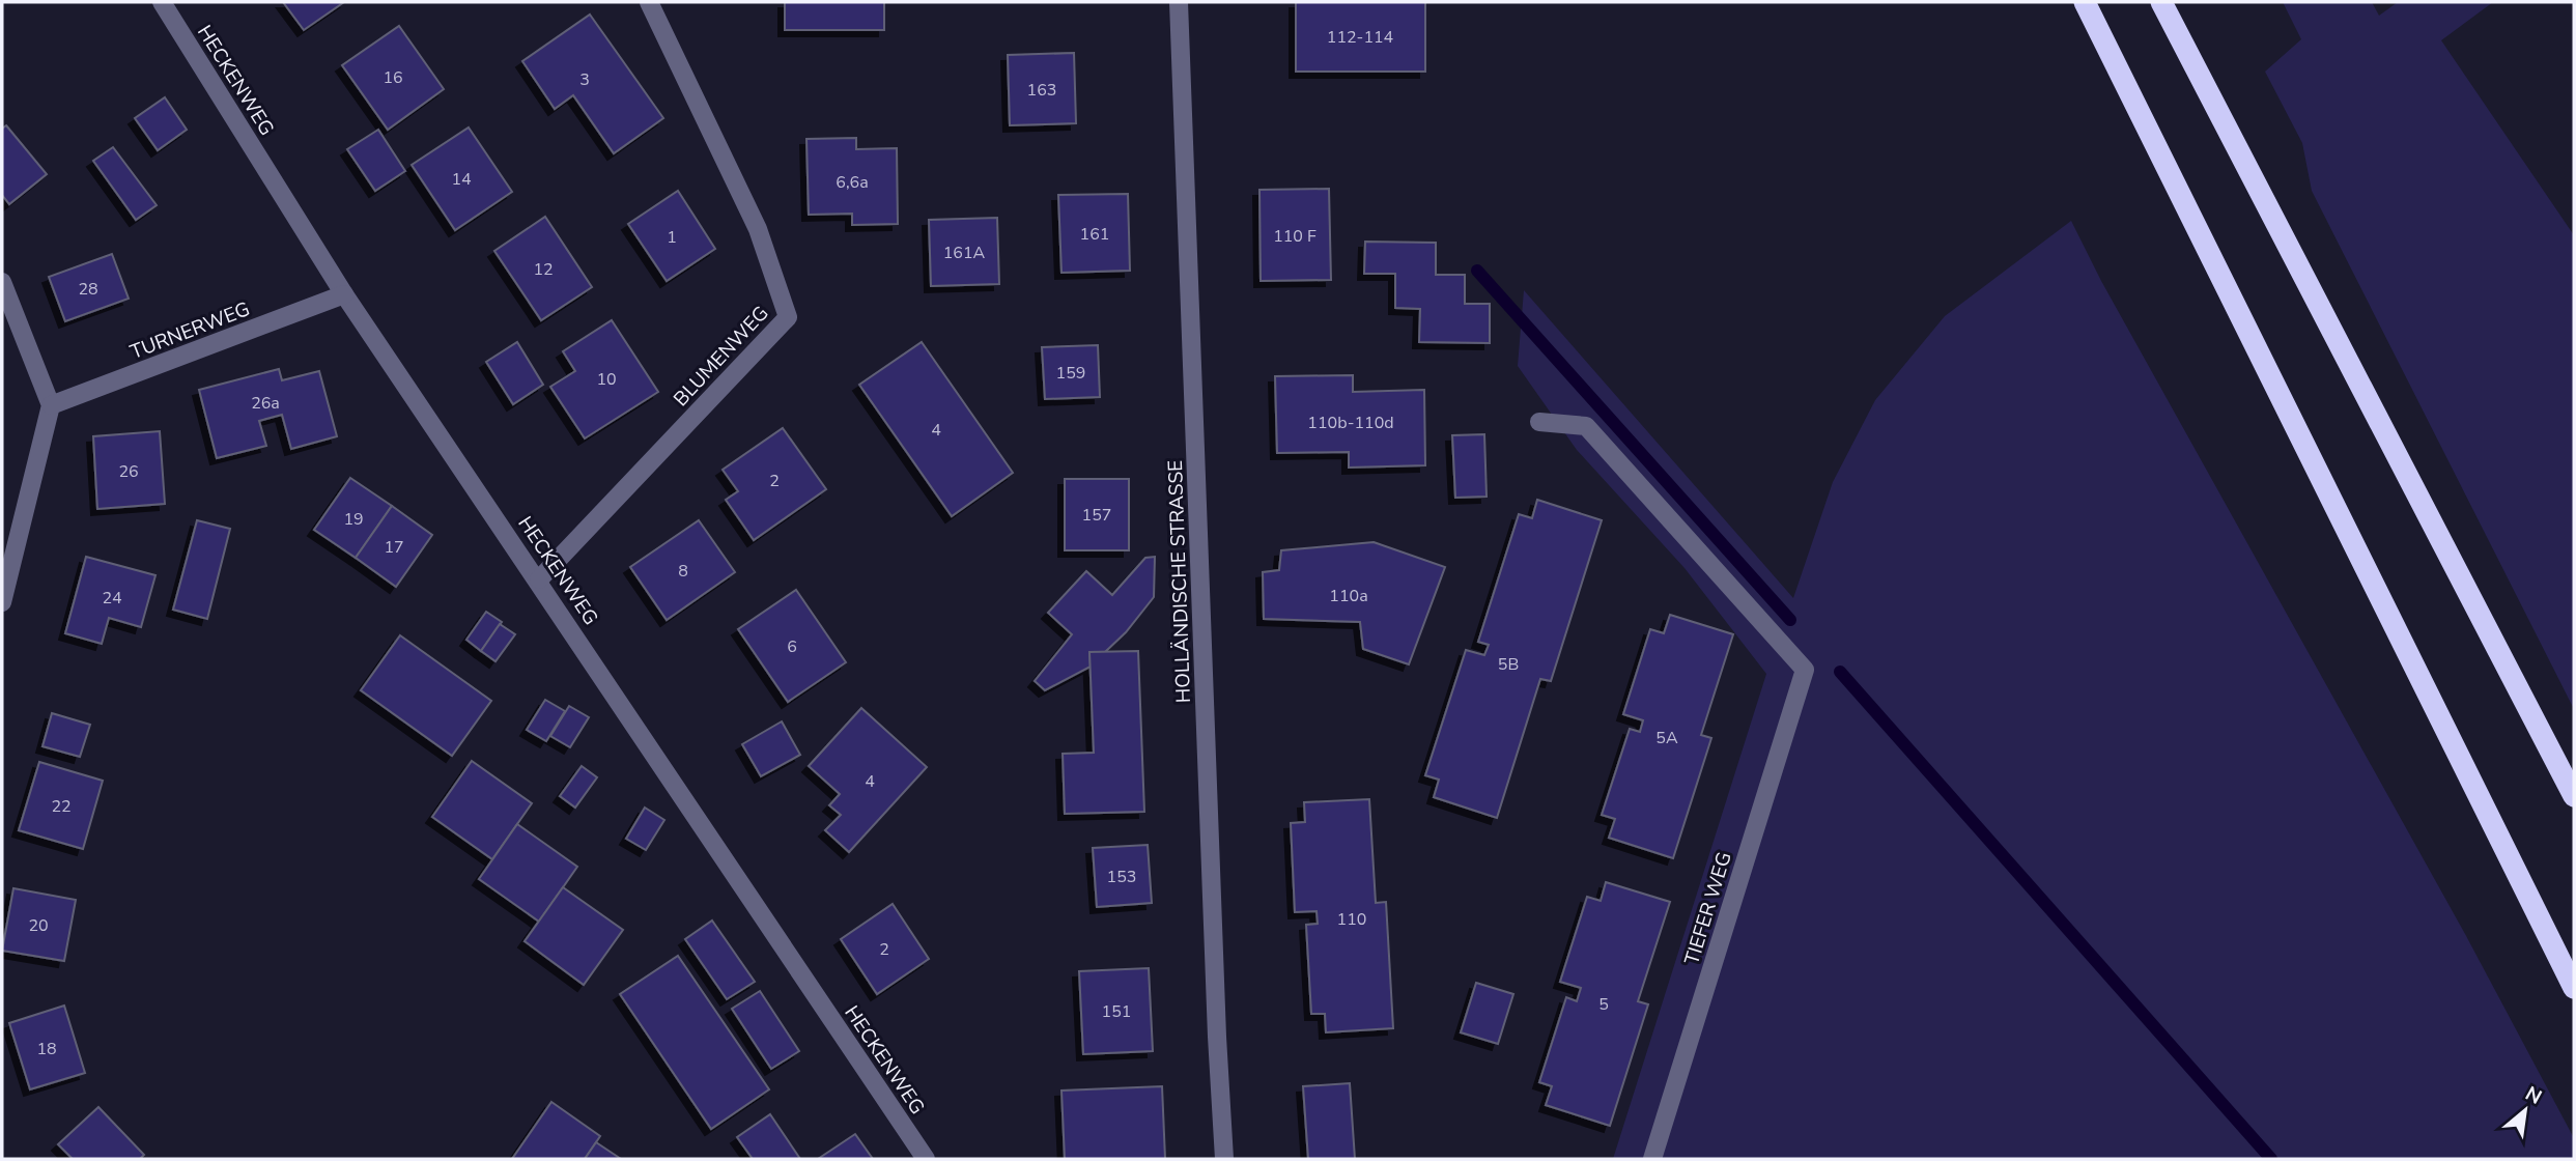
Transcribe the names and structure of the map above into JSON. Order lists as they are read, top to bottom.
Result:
{
  "streets": {
    "street": [
      "HECKENWEG",
      "TURNERWEG",
      "BLUMENWEG",
      "HOLLÄNDISCHE STRASSE",
      "TIEFER WEG"
    ]
  },
  "crossings": [
    ["HECKENWEG", "TURNERWEG"],
    ["HECKENWEG", "BLUMENWEG"]
  ],
  "house_numbers": [
    "112-114",
    "16",
    "3",
    "163",
    "14",
    "6,6a",
    "161",
    "110 F",
    "1",
    "161A",
    "12",
    "28",
    "159",
    "10",
    "26a",
    "110b-110d",
    "4",
    "26",
    "2",
    "157",
    "19",
    "17",
    "8",
    "110a",
    "24",
    "6",
    "5B",
    "5A",
    "4",
    "22",
    "153",
    "110",
    "20",
    "2",
    "5",
    "151",
    "18"
  ],
  "north": "top right"
}
